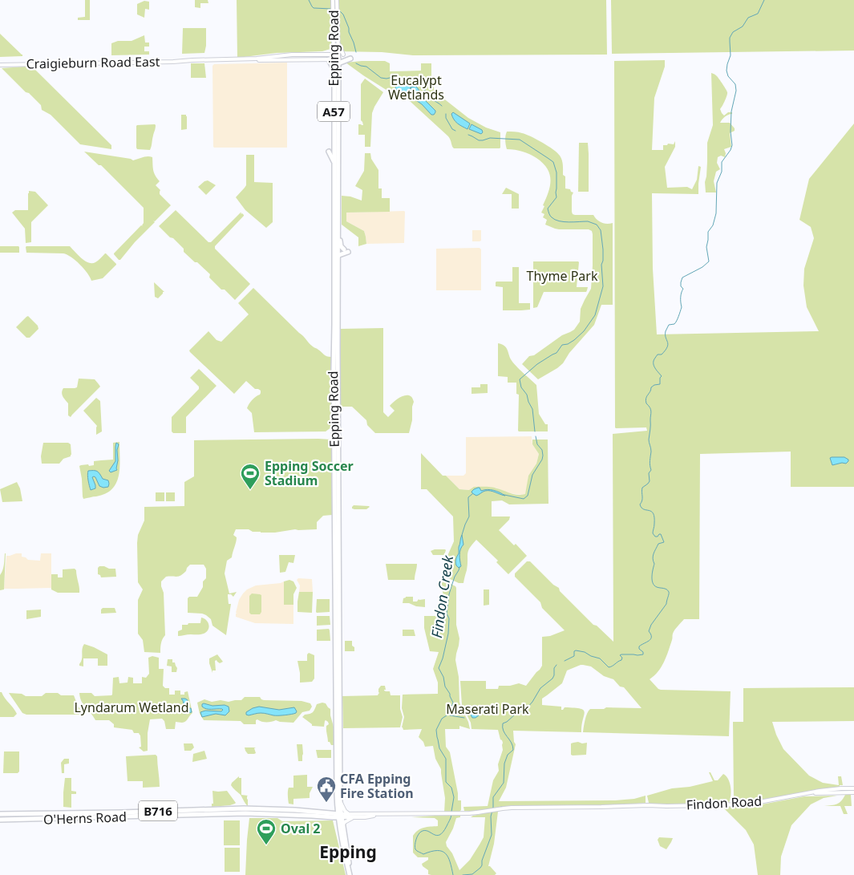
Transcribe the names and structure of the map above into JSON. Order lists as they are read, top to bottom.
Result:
{
  "streets": {
    "main road": [
      "Epping Road",
      "Craigieburn Road East",
      "A57",
      "Findon Road",
      "B716",
      "O'Herns Road"
    ]
  },
  "crossings": [
    ["Epping Road", "Craigieburn Road East"],
    ["Epping Road", "A57"],
    ["Epping Road", "Findon Road"],
    ["Epping Road", "O'Herns Road"],
    ["A57", "Findon Road"],
    ["A57", "O'Herns Road"],
    ["Findon Road", "O'Herns Road"]
  ],
  "districts": ["Epping"],
  "water": ["Findon Creek"],
  "parks": [
    "Eucalypt Wetlands",
    "Thyme Park",
    "Lyndarum Wetland",
    "Maserati Park"
  ],
  "places": {
    "sports": ["Epping Soccer Stadium", "Oval 2"],
    "public building": ["CFA Epping Fire Station"]
  }
}
